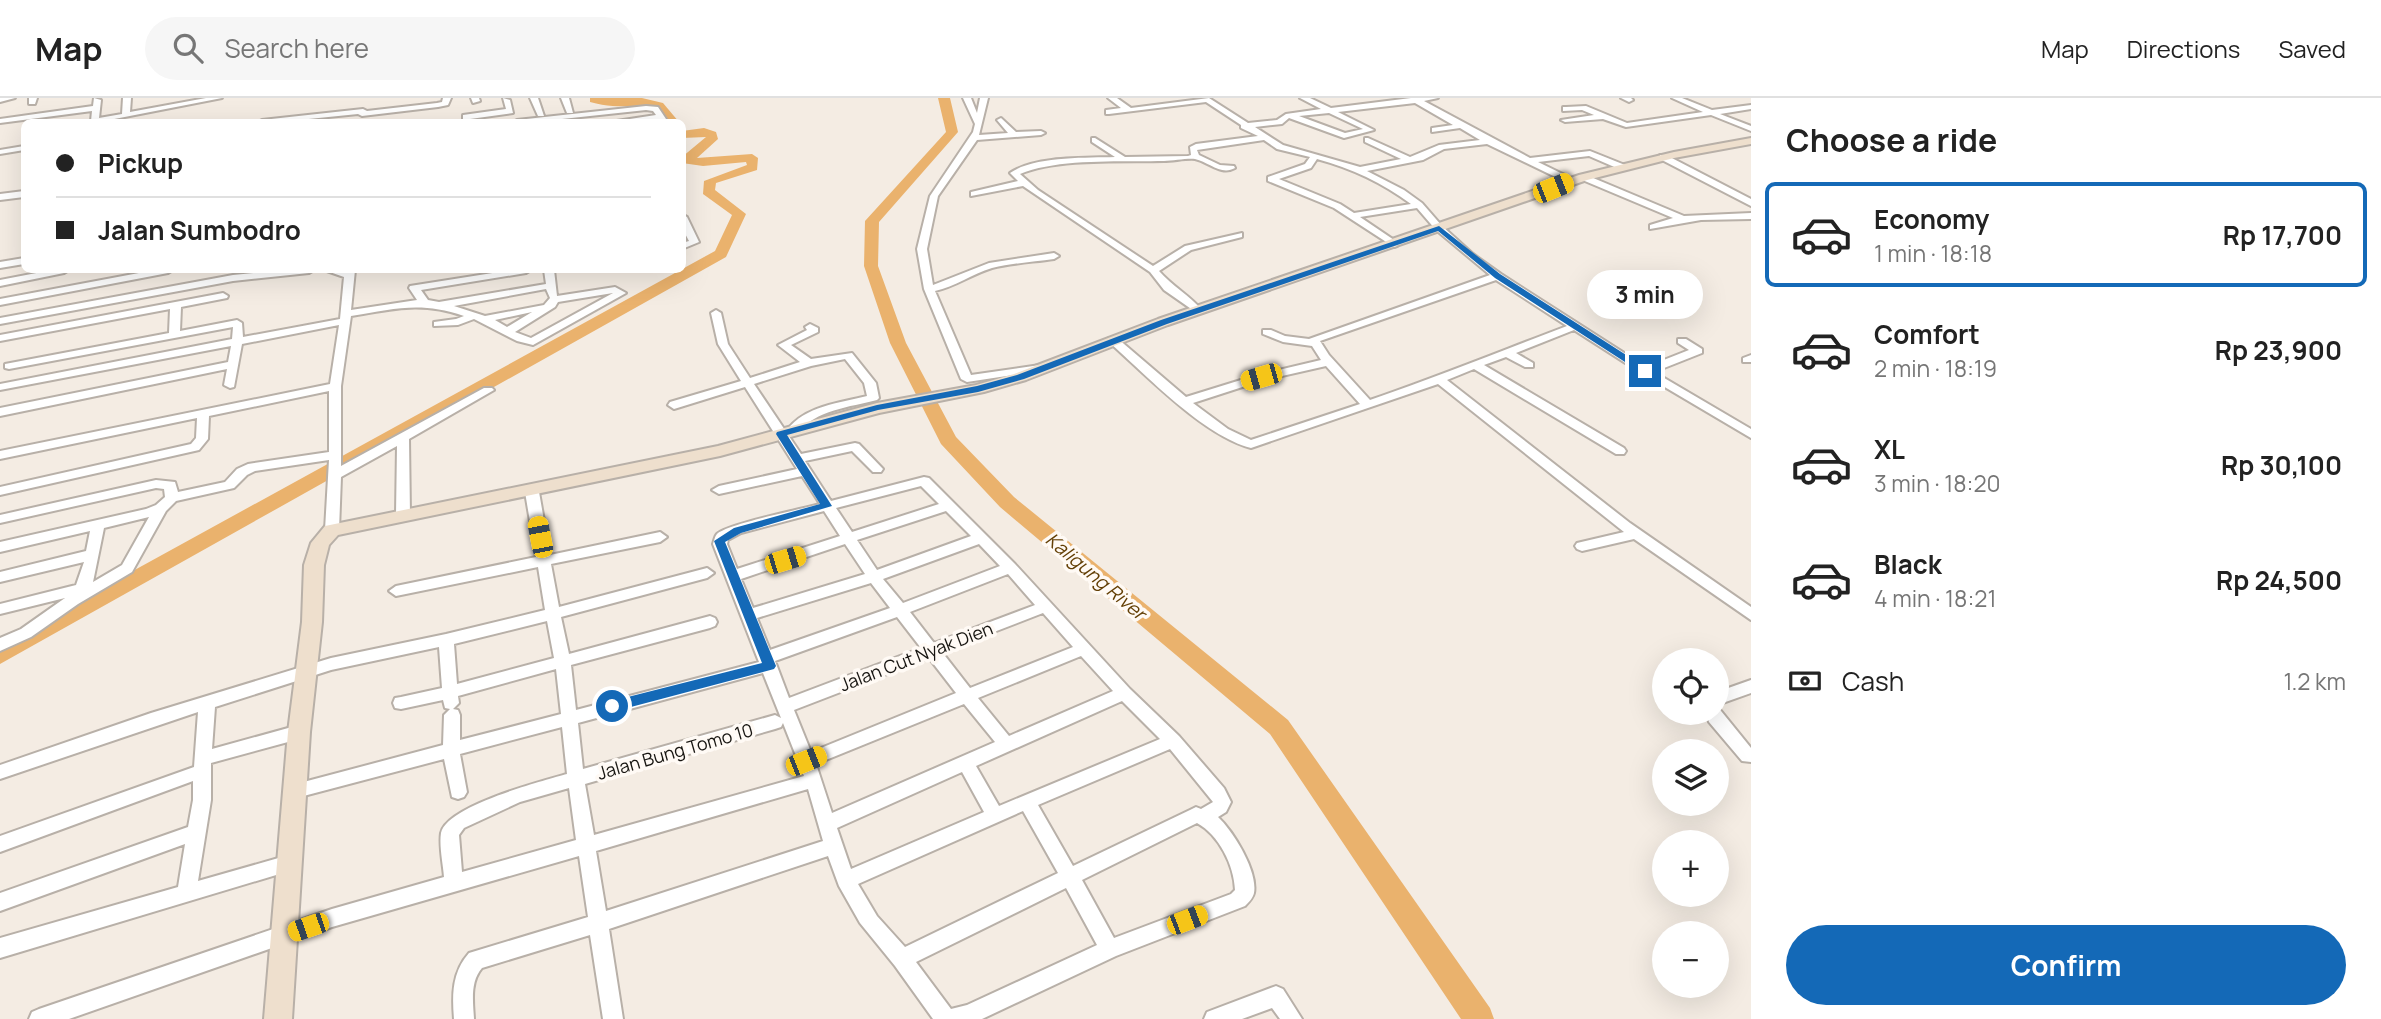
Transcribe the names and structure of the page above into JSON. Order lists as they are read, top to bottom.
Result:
{
  "streets": {
    "street": ["Jalan Cut Nyak Dien", "Jalan Bung Tomo 10"]
  },
  "water": ["Kaligung River"],
  "page": {
    "header": "Map",
    "search": "Search here",
    "nav": ["Map", "Directions", "Saved"],
    "heading": "Choose a ride",
    "banner": ["Pickup", "Jalan Sumbodro"],
    "list": [
      {
        "name": "Economy",
        "note": "1 min · 18:18",
        "value": "Rp 17,700"
      },
      {
        "name": "Comfort",
        "note": "2 min · 18:19",
        "value": "Rp 23,900"
      },
      {
        "name": "XL",
        "note": "3 min · 18:20",
        "value": "Rp 30,100"
      },
      {
        "name": "Black",
        "note": "4 min · 18:21",
        "value": "Rp 24,500"
      }
    ],
    "bubble": "3 min",
    "pay": ["Cash", "1.2 km"],
    "map_buttons": ["+", "−"],
    "buttons": "Confirm"
  }
}
